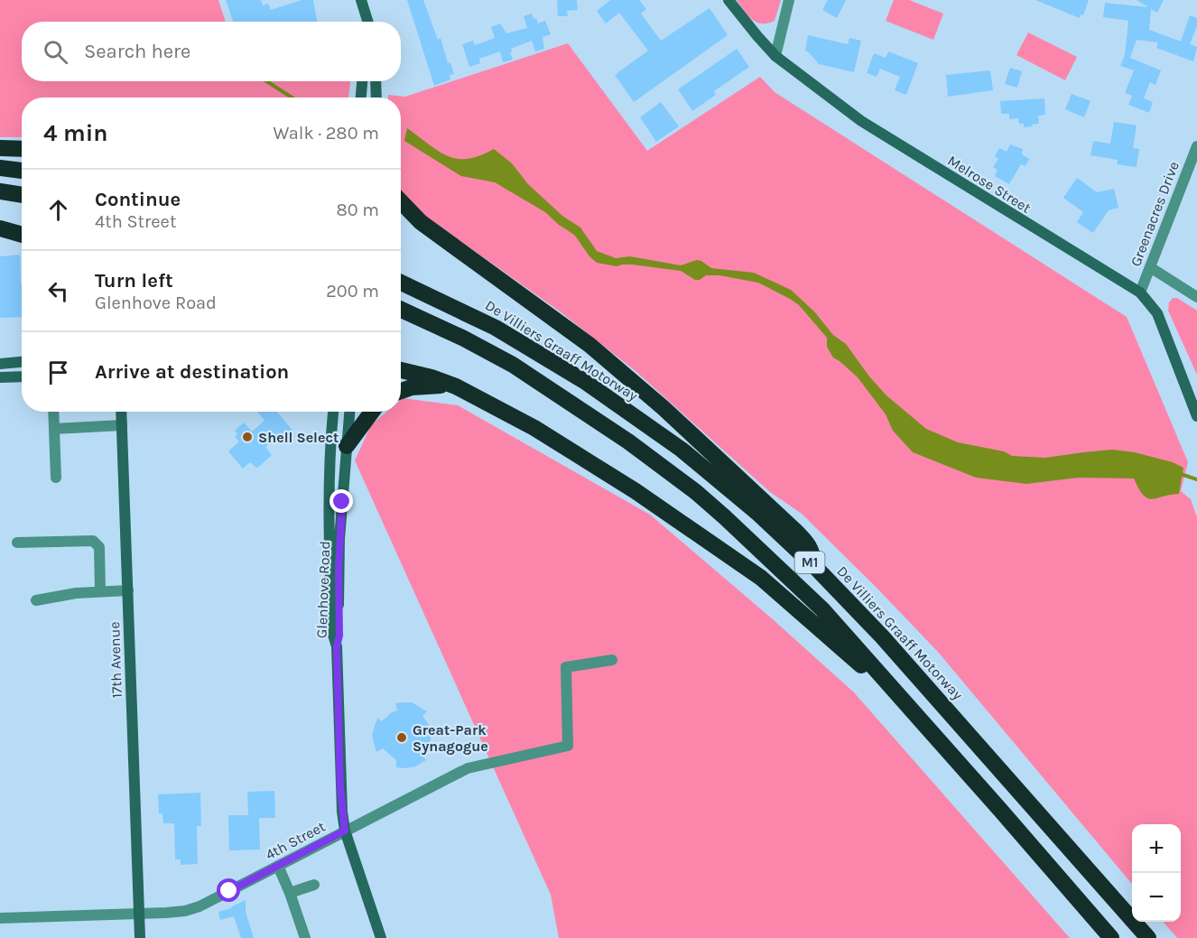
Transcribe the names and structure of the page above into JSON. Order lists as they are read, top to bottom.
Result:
{
  "streets": {
    "highway": ["De Villiers Graaff Motorway", "M1"],
    "street": [
      "Melrose Street",
      "Greenacres Drive",
      "Glenhove Road",
      "17th Avenue",
      "4th Street"
    ]
  },
  "crossings": [
    ["Melrose Street", "Greenacres Drive"],
    ["Glenhove Road", "4th Street"],
    ["17th Avenue", "4th Street"]
  ],
  "places": ["Shell Select", "Great-Park Synagogue"],
  "page": {
    "search": "Search here",
    "heading": ["4 min", "Walk · 280 m"],
    "list": [
      ["Continue", "4th Street", "80 m"],
      ["Turn left", "Glenhove Road", "200 m"],
      "Arrive at destination"
    ],
    "map_buttons": ["+", "−"]
  }
}
